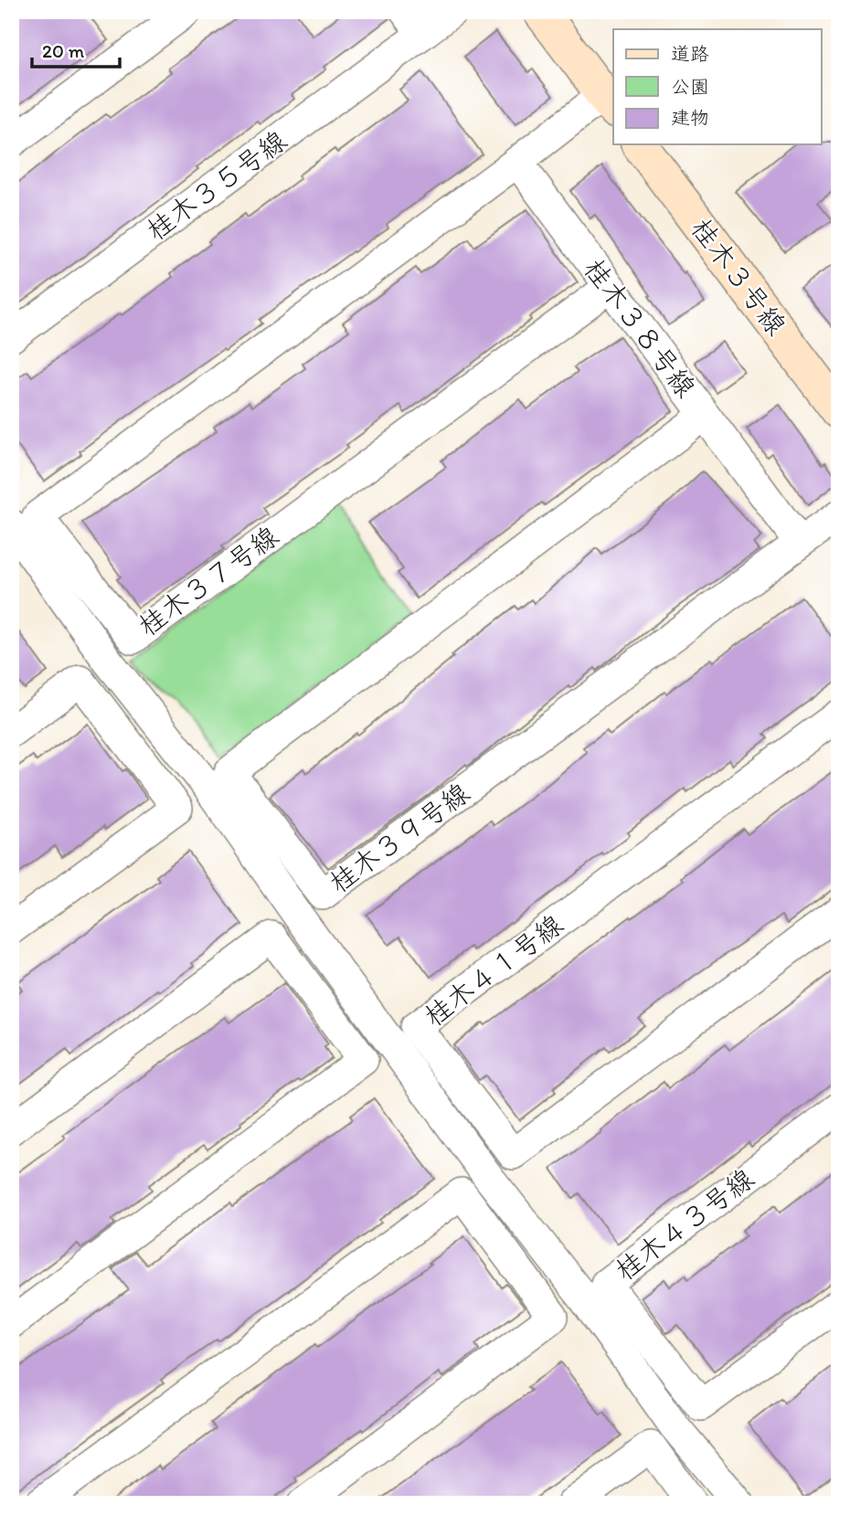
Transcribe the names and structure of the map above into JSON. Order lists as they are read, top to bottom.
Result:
{
  "streets": {
    "street": [
      "桂木３５号線",
      "桂木３号線",
      "桂木３８号線",
      "桂木３７号線",
      "桂木３９号線",
      "桂木４１号線",
      "桂木４３号線"
    ]
  },
  "crossings": [
    ["桂木３８号線", "桂木３７号線"],
    ["桂木３８号線", "桂木３９号線"]
  ],
  "legend": ["道路", "公園", "建物"],
  "scale_bar": "20 m"
}
